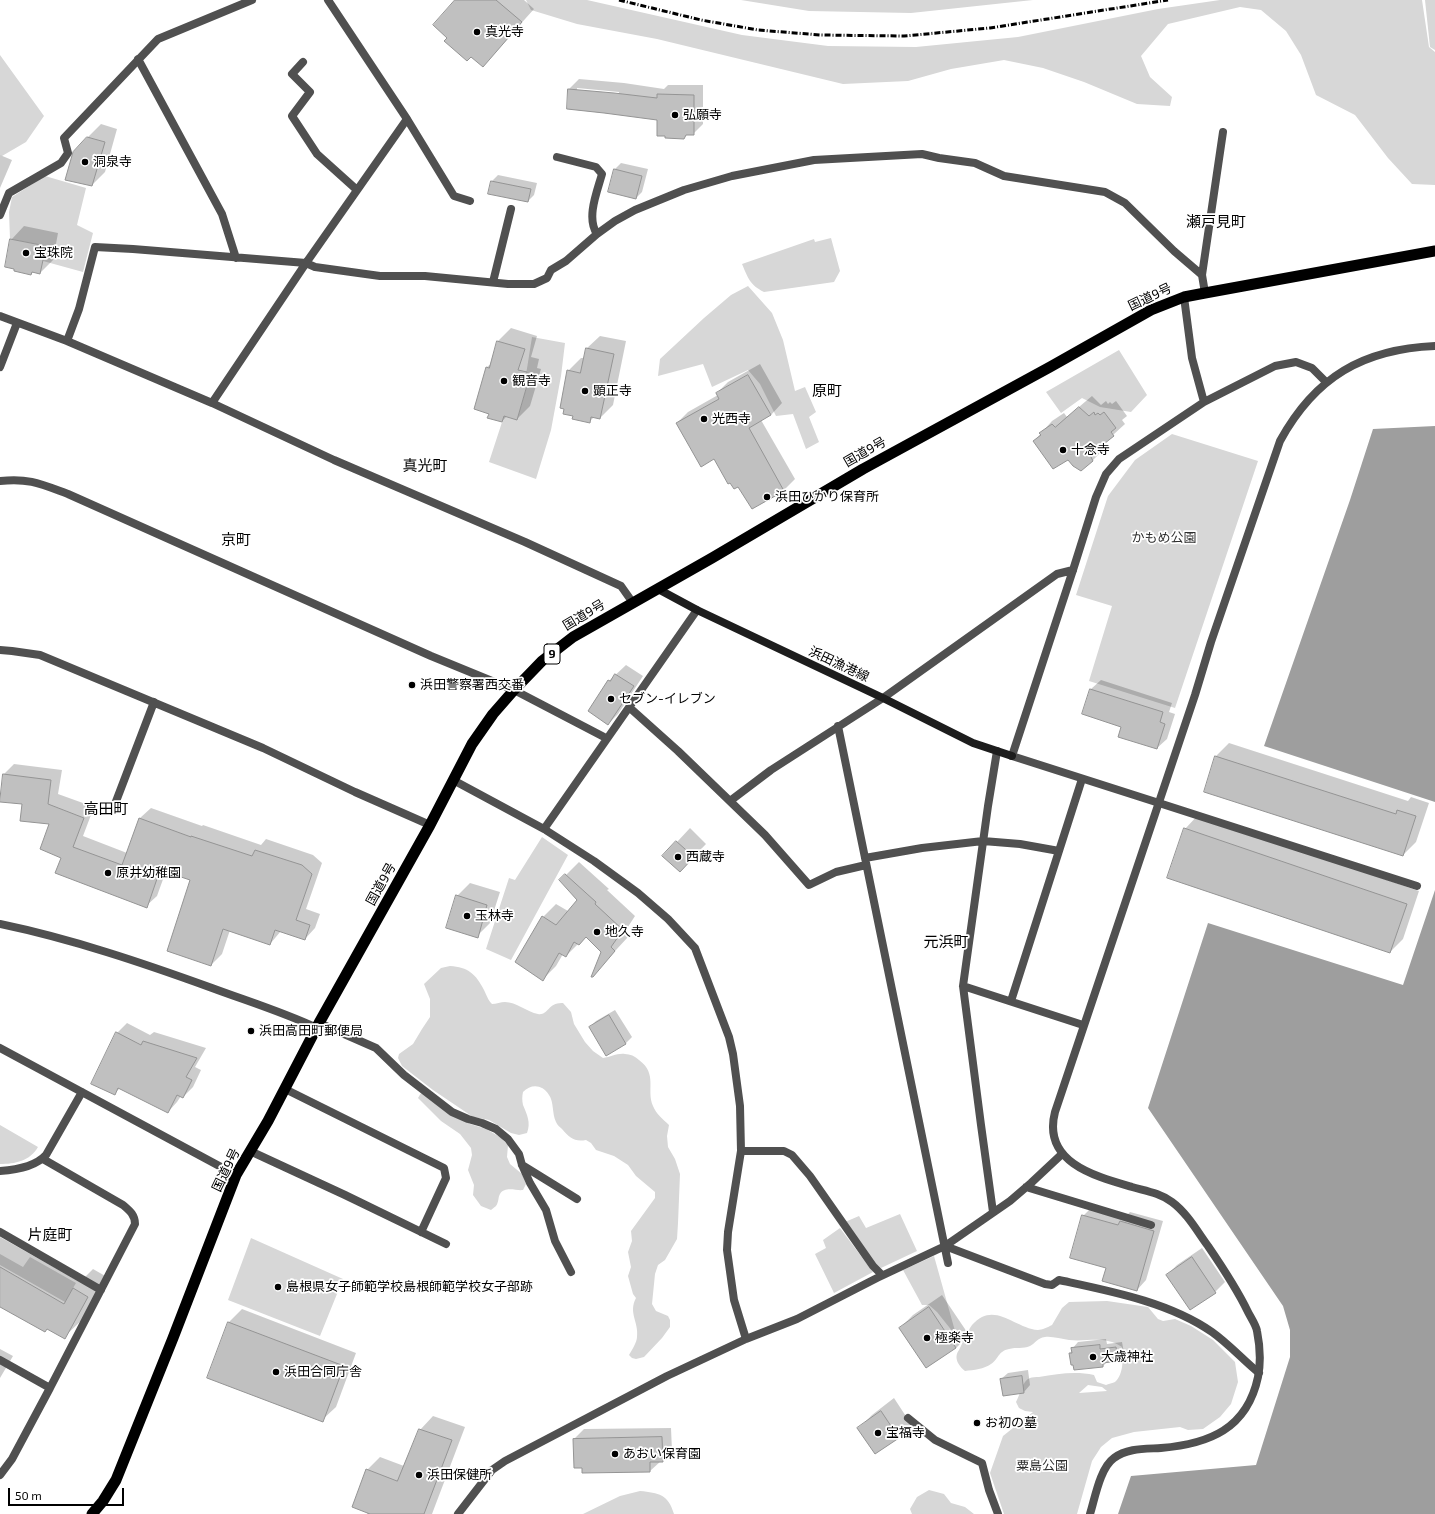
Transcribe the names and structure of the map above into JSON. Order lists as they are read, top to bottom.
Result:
{
  "streets": {
    "highway": ["国道9号", "9"],
    "main road": ["浜田漁港線"]
  },
  "crossings": [
    ["国道9号", "浜田漁港線"]
  ],
  "districts": [
    "瀬戸見町",
    "原町",
    "真光町",
    "京町",
    "高田町",
    "元浜町",
    "片庭町"
  ],
  "parks": ["かもめ公園", "粟島公園"],
  "places": [
    "真光寺",
    "弘願寺",
    "洞泉寺",
    "宝珠院",
    "観音寺",
    "顕正寺",
    "光西寺",
    "十念寺",
    "浜田ひかり保育所",
    "浜田警察署西交番",
    "セブン-イレブン",
    "西蔵寺",
    "原井幼稚園",
    "玉林寺",
    "地久寺",
    "浜田高田町郵便局",
    "島根県女子師範学校島根師範学校女子部跡",
    "極楽寺",
    "大歳神社",
    "浜田合同庁舎",
    "お初の墓",
    "宝福寺",
    "あおい保育園",
    "浜田保健所"
  ],
  "scale_bar": "50 m"
}
